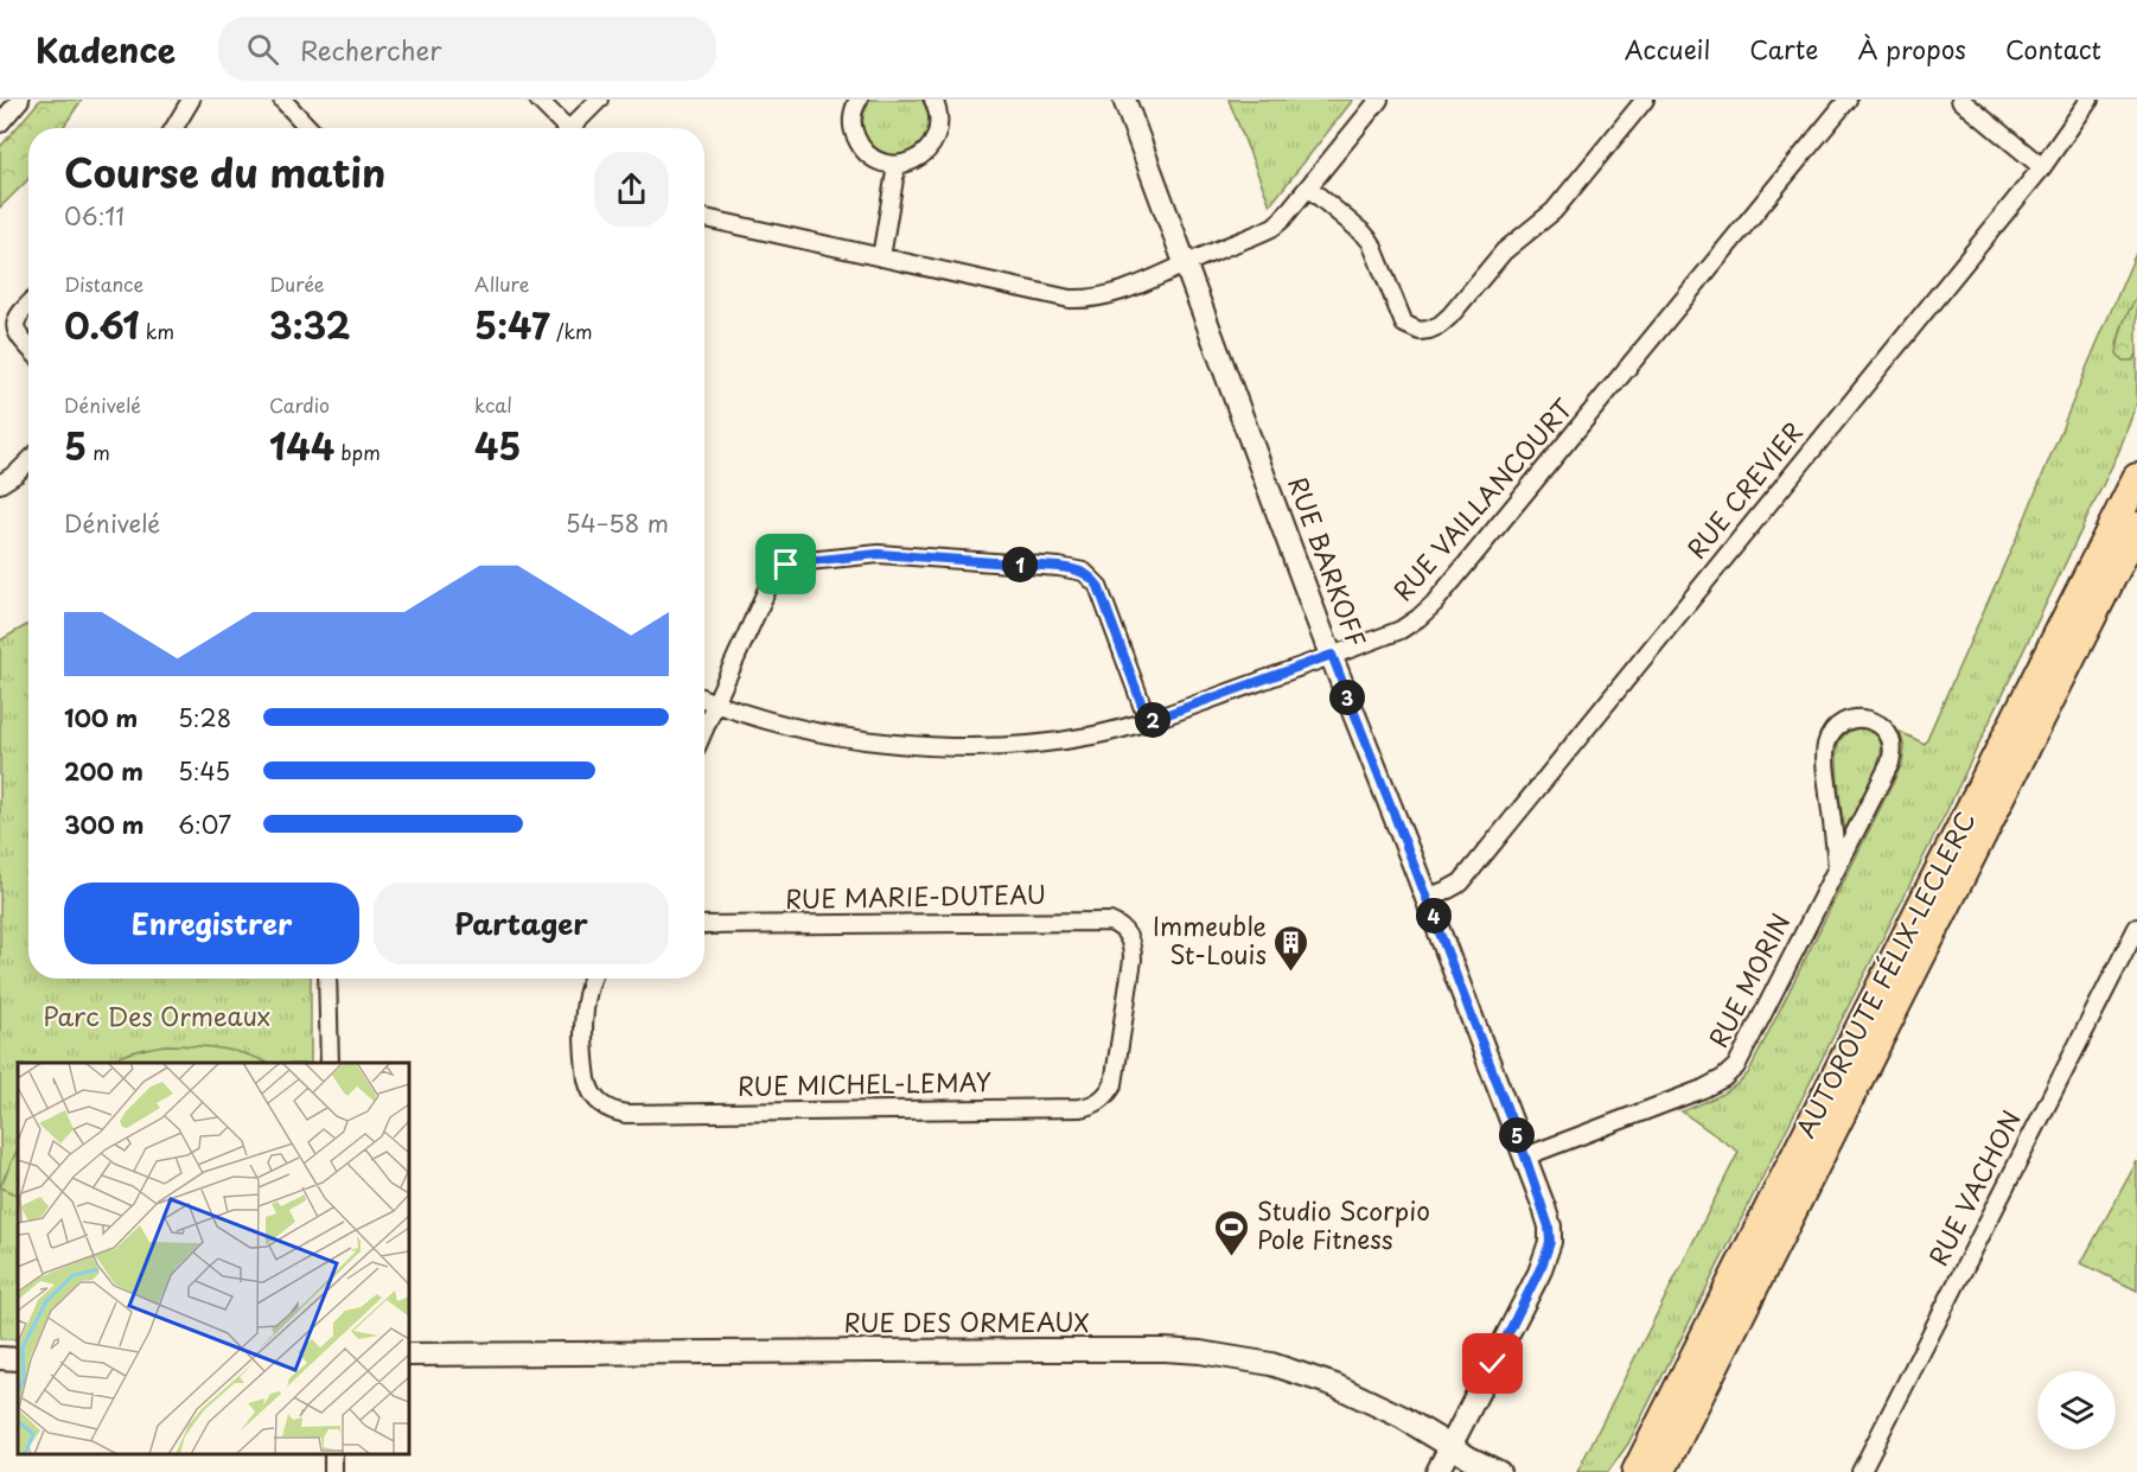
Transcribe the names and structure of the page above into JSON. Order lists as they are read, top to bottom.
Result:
{
  "streets": {
    "highway": ["AUTOROUTE FÉLIX-LECLERC"],
    "street": [
      "RUE CREVIER",
      "RUE VAILLANCOURT",
      "RUE BARKOFF",
      "RUE MARIE-DUTEAU",
      "RUE MORIN",
      "RUE MICHEL-LEMAY",
      "RUE VACHON",
      "RUE DES ORMEAUX"
    ]
  },
  "crossings": [
    ["RUE CREVIER", "RUE BARKOFF"],
    ["RUE VAILLANCOURT", "RUE BARKOFF"],
    ["RUE BARKOFF", "RUE MORIN"],
    ["RUE BARKOFF", "RUE DES ORMEAUX"],
    ["RUE MARIE-DUTEAU", "RUE MICHEL-LEMAY"]
  ],
  "parks": ["Parc Des Ormeaux"],
  "places": {
    "building": ["Immeuble St-Louis"],
    "sports": ["Studio Scorpio Pole Fitness"]
  },
  "page": {
    "header": "Kadence",
    "search": "Rechercher",
    "nav": [
      "Accueil",
      "Carte",
      "À propos",
      "Contact"
    ],
    "heading": ["Course du matin", "06:11"],
    "stats": [
      ["Distance", "0.61 km"],
      ["Durée", "3:32"],
      ["Allure", "5:47 /km"],
      ["Dénivelé", "5 m"],
      ["Cardio", "144 bpm"],
      ["kcal", "45"]
    ],
    "chart": ["Dénivelé", "54–58 m"],
    "pins": [
      "1",
      "3",
      "2",
      "4",
      "5"
    ],
    "list": [
      {
        "name": "100 m",
        "note": "5:28"
      },
      {
        "name": "200 m",
        "note": "5:45"
      },
      {
        "name": "300 m",
        "note": "6:07"
      }
    ],
    "buttons": ["Enregistrer", "Partager"]
  }
}
